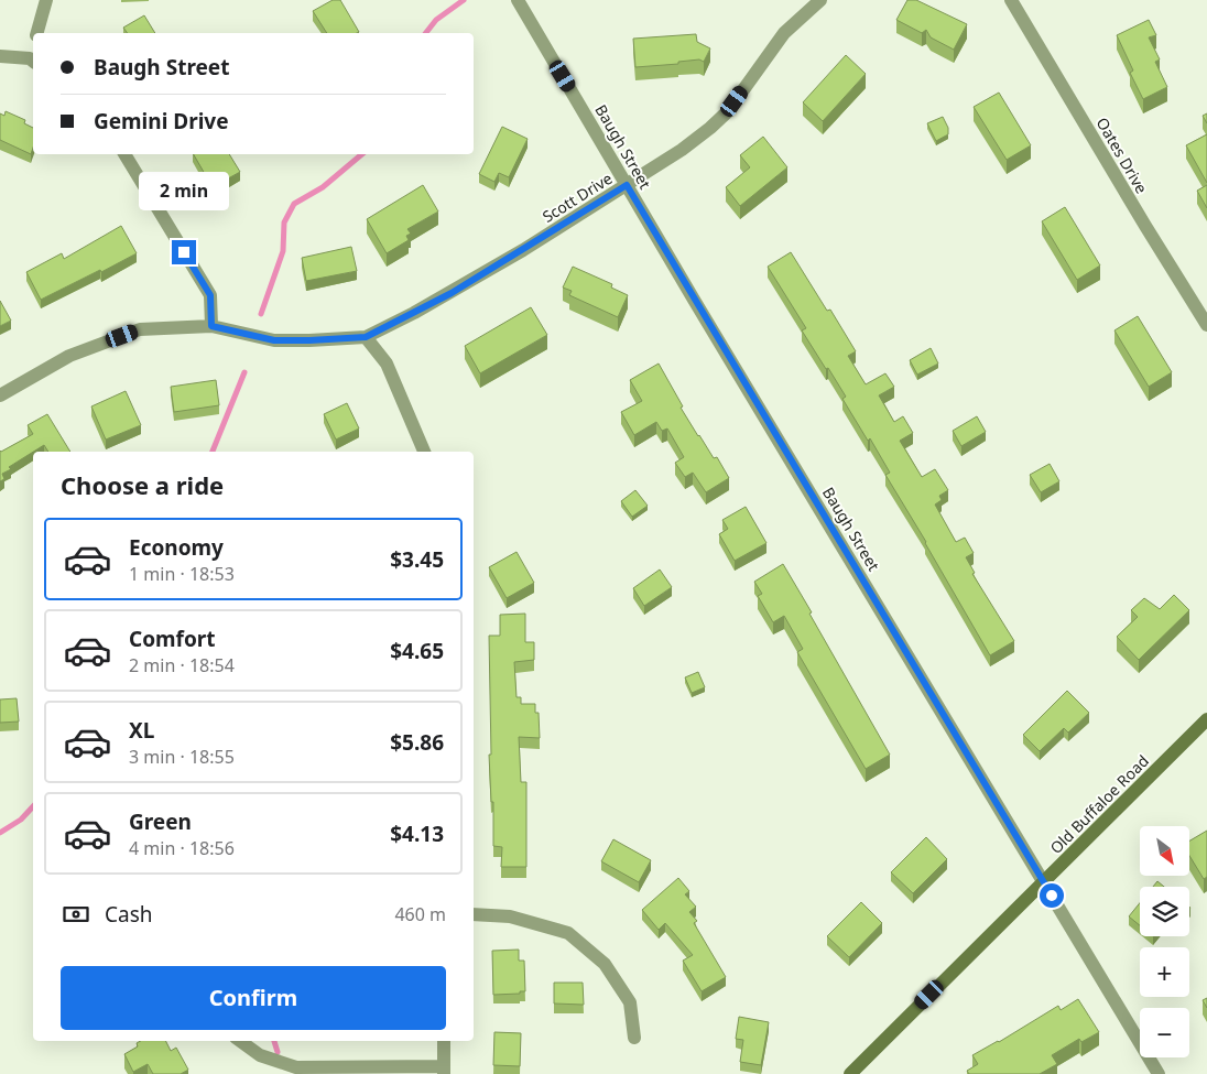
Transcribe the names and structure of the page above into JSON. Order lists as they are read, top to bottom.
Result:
{
  "streets": {
    "street": [
      "Baugh Street",
      "Oates Drive",
      "Scott Drive",
      "Old Buffaloe Road"
    ]
  },
  "crossings": [
    ["Baugh Street", "Scott Drive"],
    ["Baugh Street", "Old Buffaloe Road"]
  ],
  "north": "bottom right",
  "page": {
    "banner": ["Baugh Street", "Gemini Drive"],
    "bubble": "2 min",
    "heading": "Choose a ride",
    "list": [
      {
        "name": "Economy",
        "note": "1 min · 18:53",
        "value": "$3.45"
      },
      {
        "name": "Comfort",
        "note": "2 min · 18:54",
        "value": "$4.65"
      },
      {
        "name": "XL",
        "note": "3 min · 18:55",
        "value": "$5.86"
      },
      {
        "name": "Green",
        "note": "4 min · 18:56",
        "value": "$4.13"
      }
    ],
    "map_buttons": ["+", "−"],
    "pay": ["Cash", "460 m"],
    "buttons": "Confirm"
  }
}
